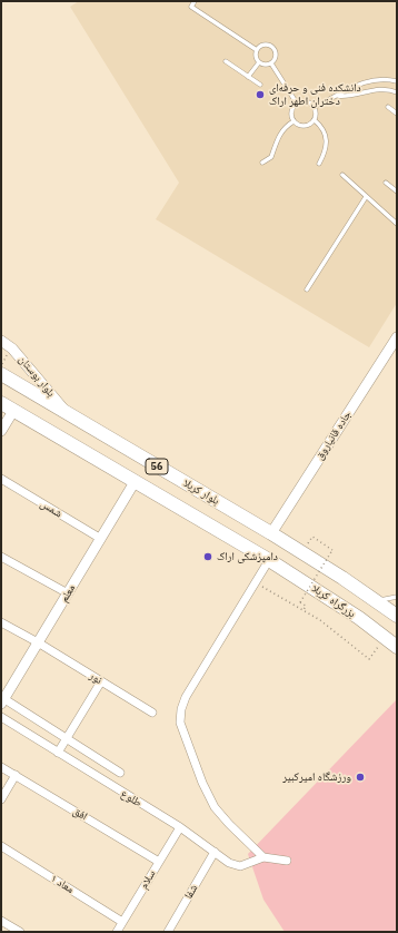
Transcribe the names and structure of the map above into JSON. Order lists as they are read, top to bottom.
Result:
{
  "streets": {
    "highway": ["56", "بلوار کربلا", "بزرگراه کربلا"],
    "street": [
      "بلوار بوستان",
      "جاده قانیاروق",
      "شمس",
      "معلم",
      "نور",
      "طلوع",
      "افق",
      "سلام",
      "معاد ۱",
      "شفا"
    ]
  },
  "crossings": [
    ["بلوار بوستان", "بلوار کربلا"],
    ["جاده قانیاروق", "بلوار کربلا"],
    ["56", "معلم"],
    ["56", "بزرگراه کربلا"],
    ["شمس", "معلم"],
    ["معلم", "نور"],
    ["طلوع", "سلام"],
    ["طلوع", "شفا"],
    ["افق", "سلام"],
    ["سلام", "معاد ۱"]
  ],
  "places": ["دانشکده فنی و حرفه‌ای دختران اطهر اراک", "دامپزشکی اراک", "ورزشگاه امیرکبیر"]
}
